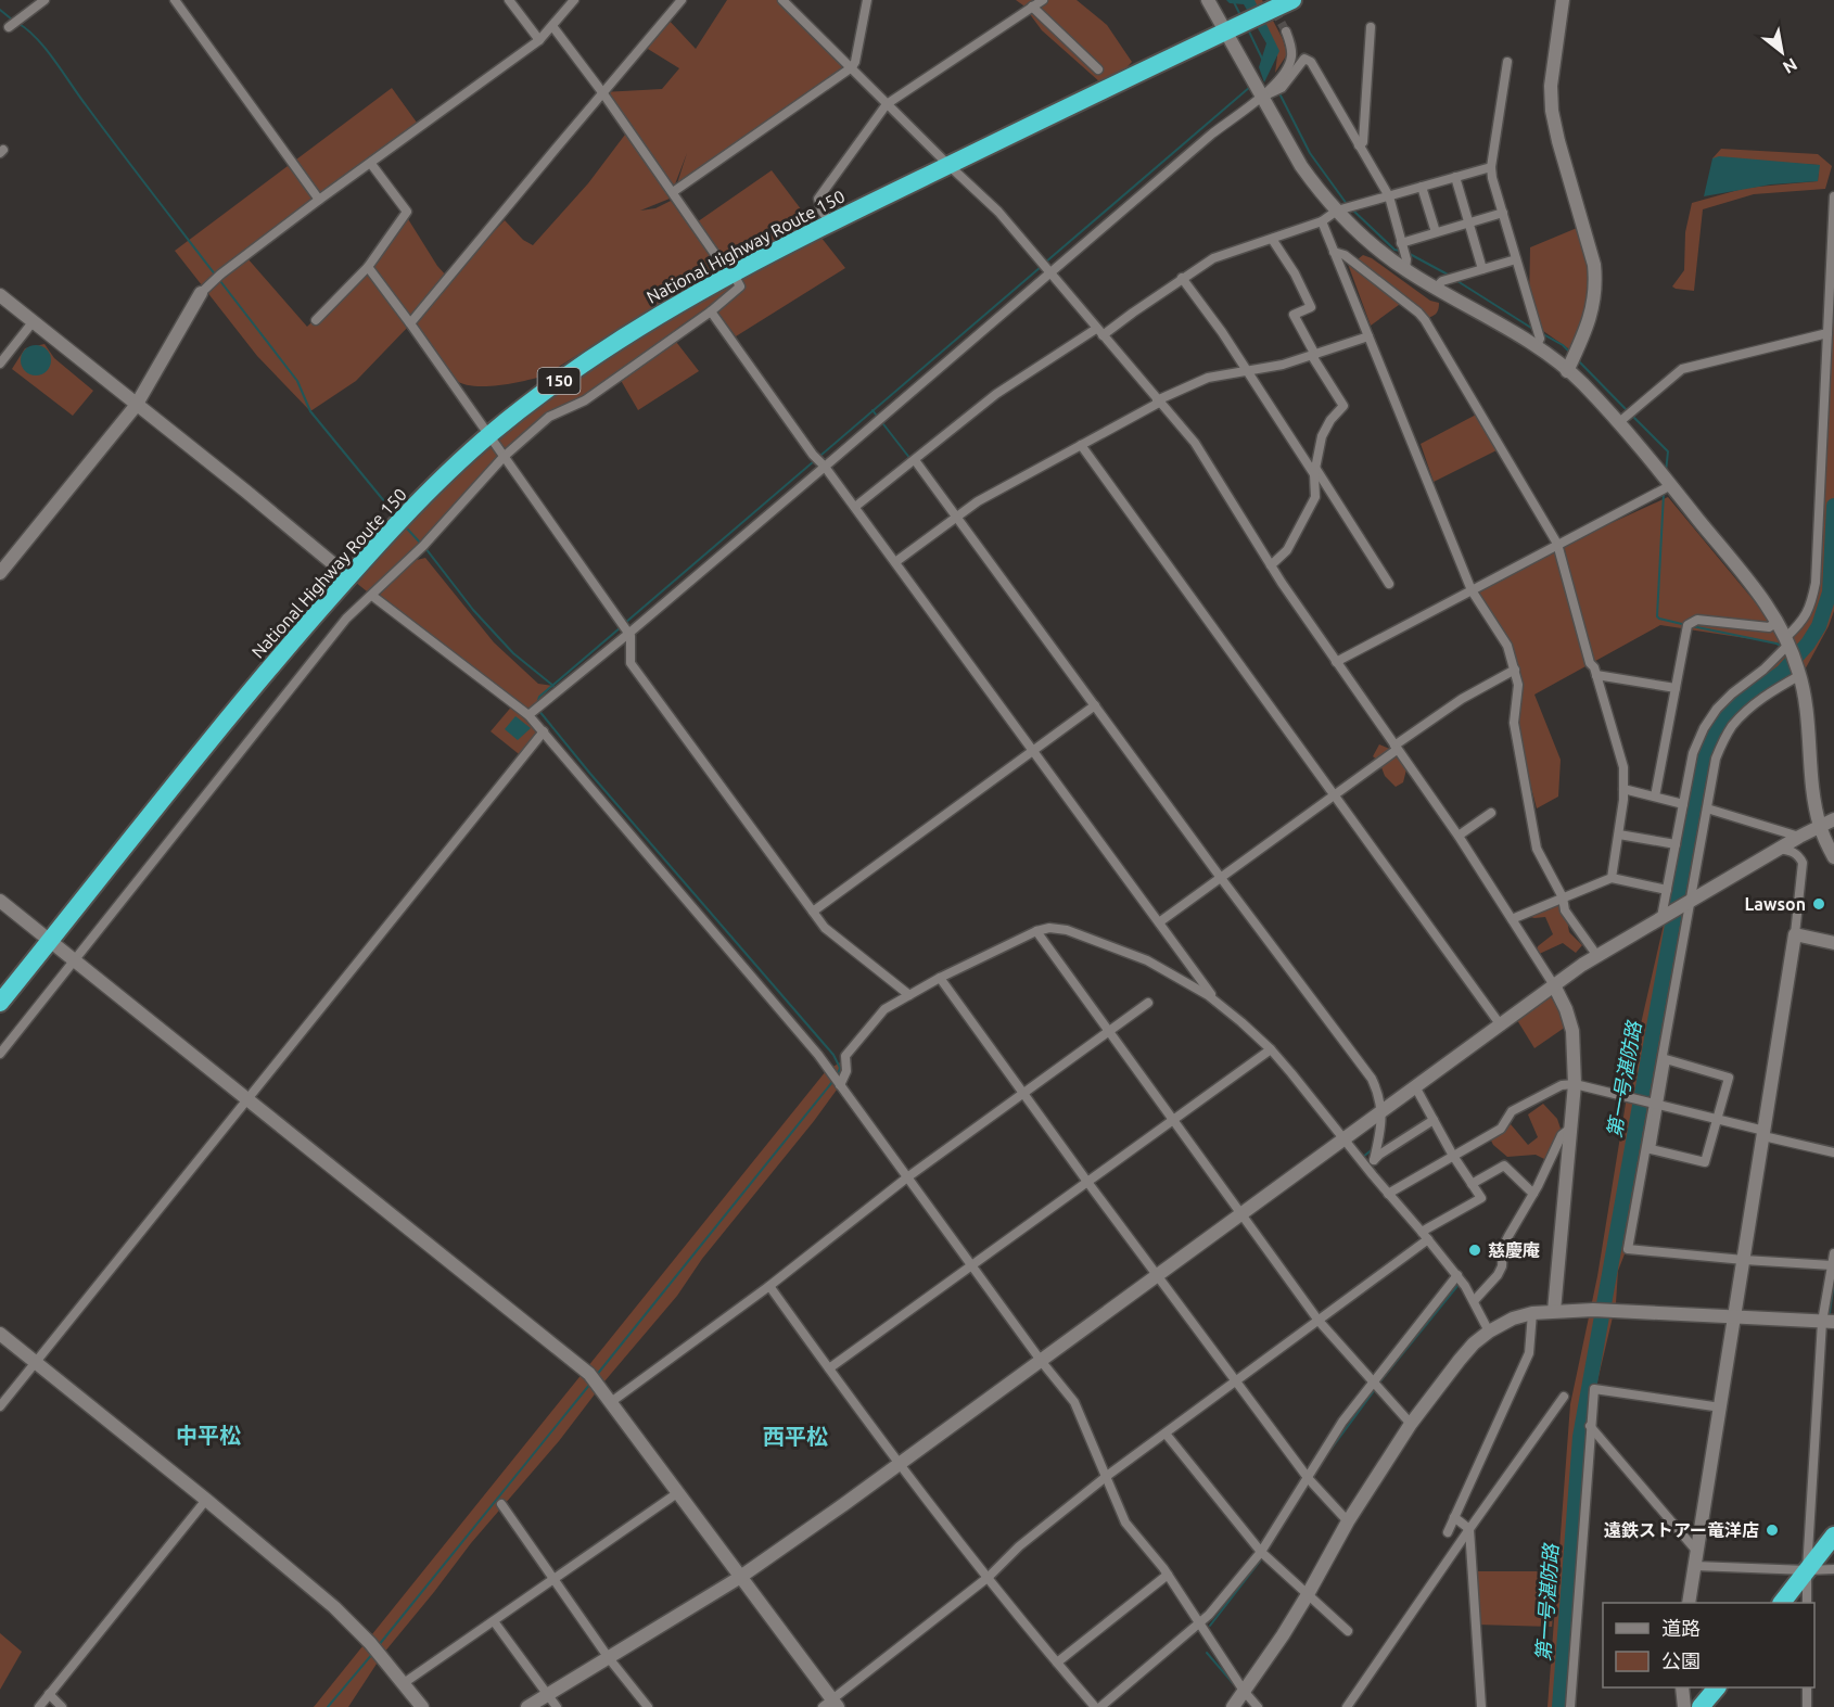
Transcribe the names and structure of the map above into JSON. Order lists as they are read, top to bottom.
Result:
{
  "streets": {
    "highway": ["National Highway Route 150", "150"]
  },
  "districts": ["中平松", "西平松"],
  "water": ["第一号湛防路"],
  "places": ["Lawson", "慈慶庵", "遠鉄ストアー竜洋店"],
  "legend": ["道路", "公園"],
  "north": "bottom right"
}
